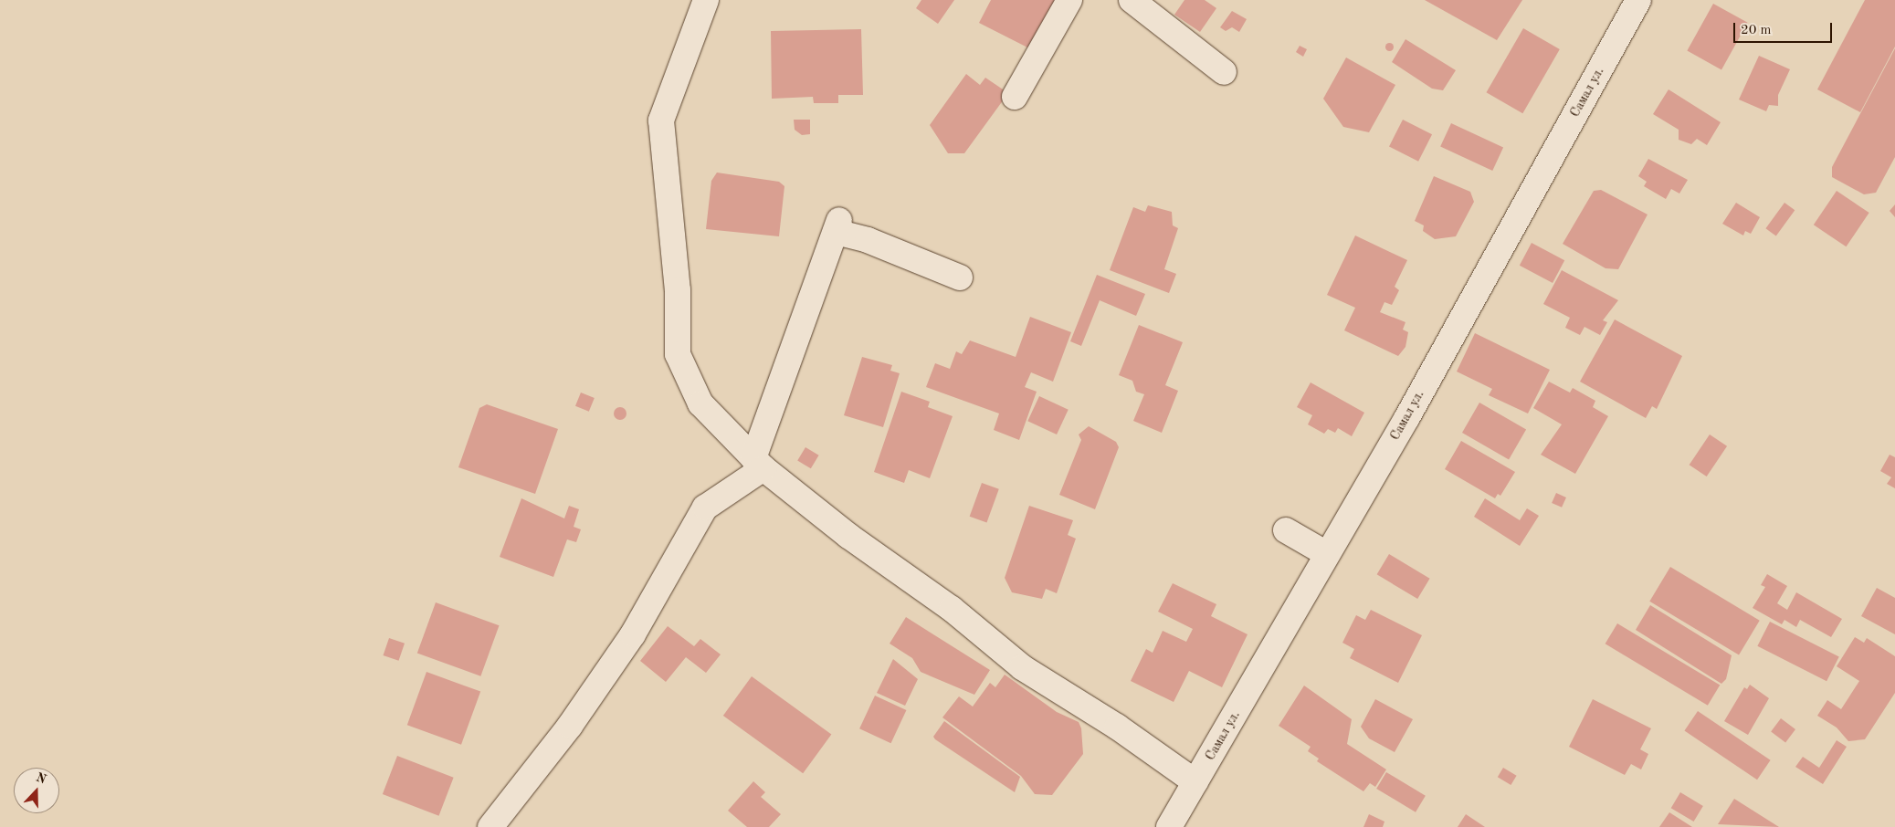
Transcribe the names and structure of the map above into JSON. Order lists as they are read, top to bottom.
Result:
{
  "streets": {
    "street": ["Самал ул."]
  },
  "scale_bar": "20 m",
  "north": "top"
}
